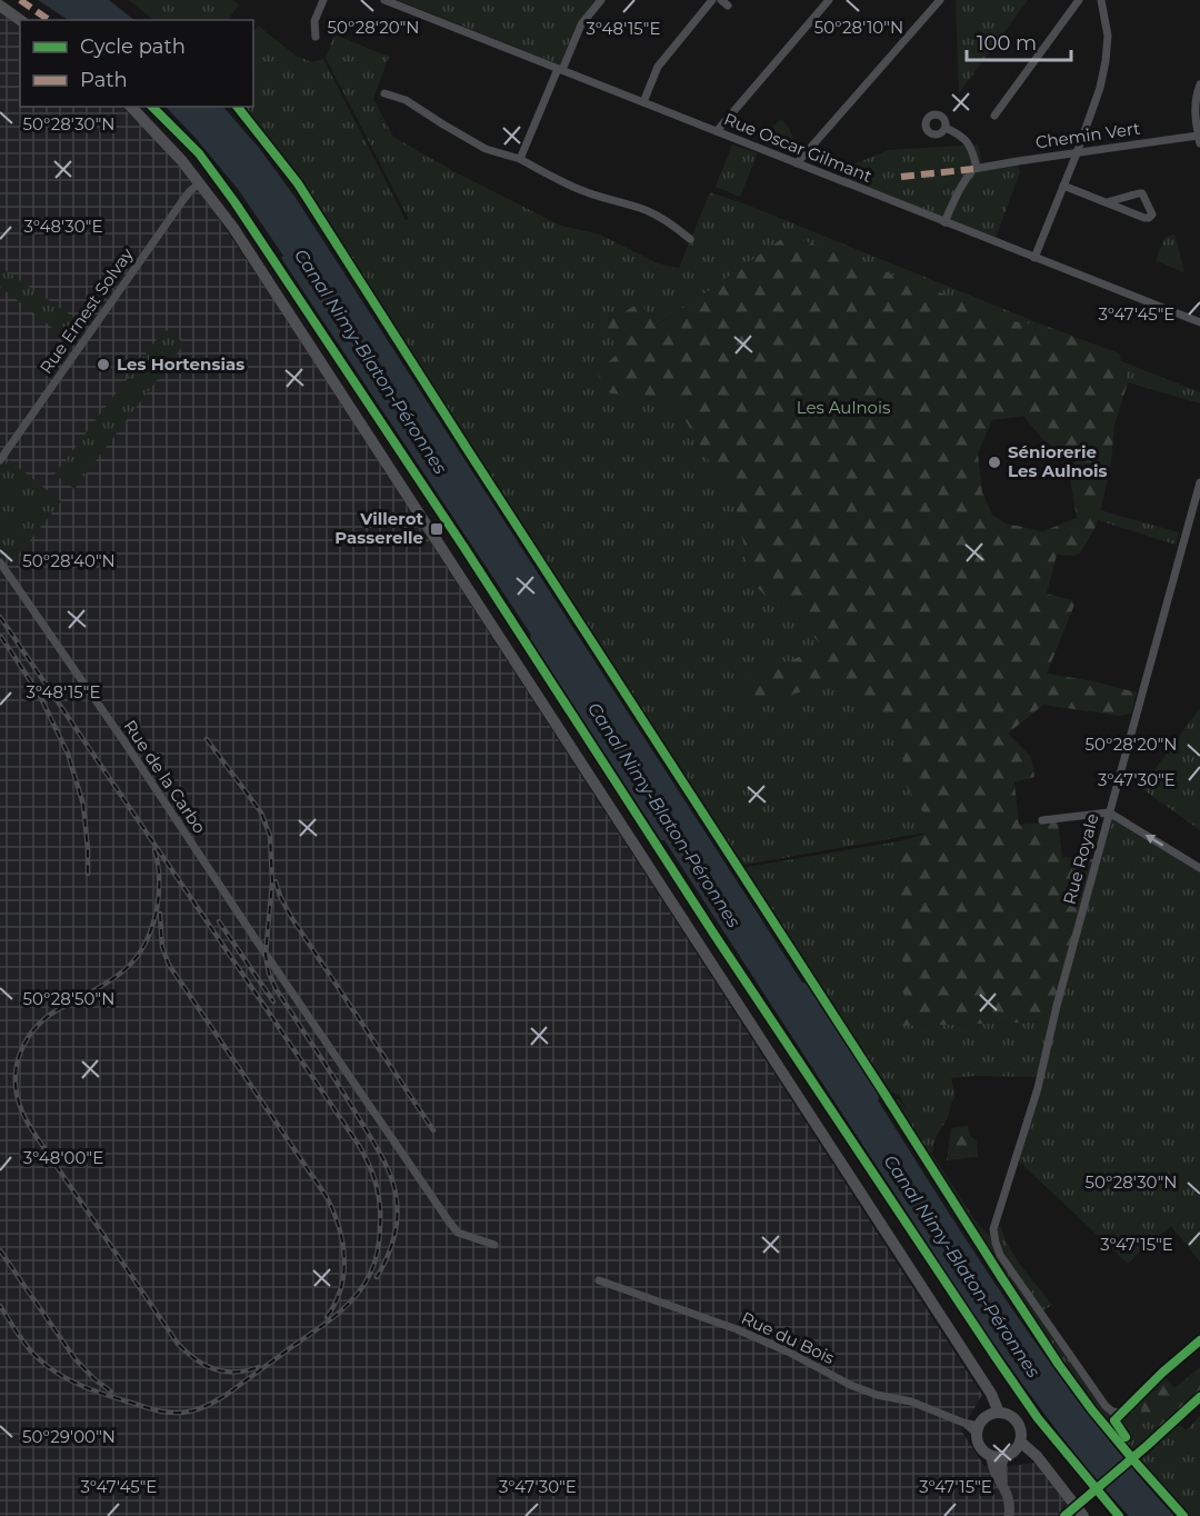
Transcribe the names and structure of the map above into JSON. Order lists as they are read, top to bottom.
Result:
{
  "streets": {
    "street": [
      "Chemin Vert",
      "Rue Oscar Gilmant",
      "Rue Ernest Solvay",
      "Rue de la Carbo",
      "Rue Royale",
      "Rue du Bois"
    ]
  },
  "water": ["Canal Nimy-Blaton-Péronnes"],
  "parks": ["Les Aulnois"],
  "places": {
    "other": ["Les Hortensias", "Séniorerie Les Aulnois"],
    "transit": ["Villerot Passerelle"]
  },
  "legend": ["Cycle path", "Path"],
  "scale_bar": "100 m",
  "coordinates": [
    "50°28'20\"N",
    "50°28'10\"N",
    "3°48'15\"E",
    "50°28'30\"N",
    "3°48'30\"E",
    "3°47'45\"E",
    "50°28'40\"N",
    "3°47'30\"E",
    "50°28'50\"N",
    "3°48'00\"E",
    "3°47'15\"E",
    "50°29'00\"N"
  ]
}
